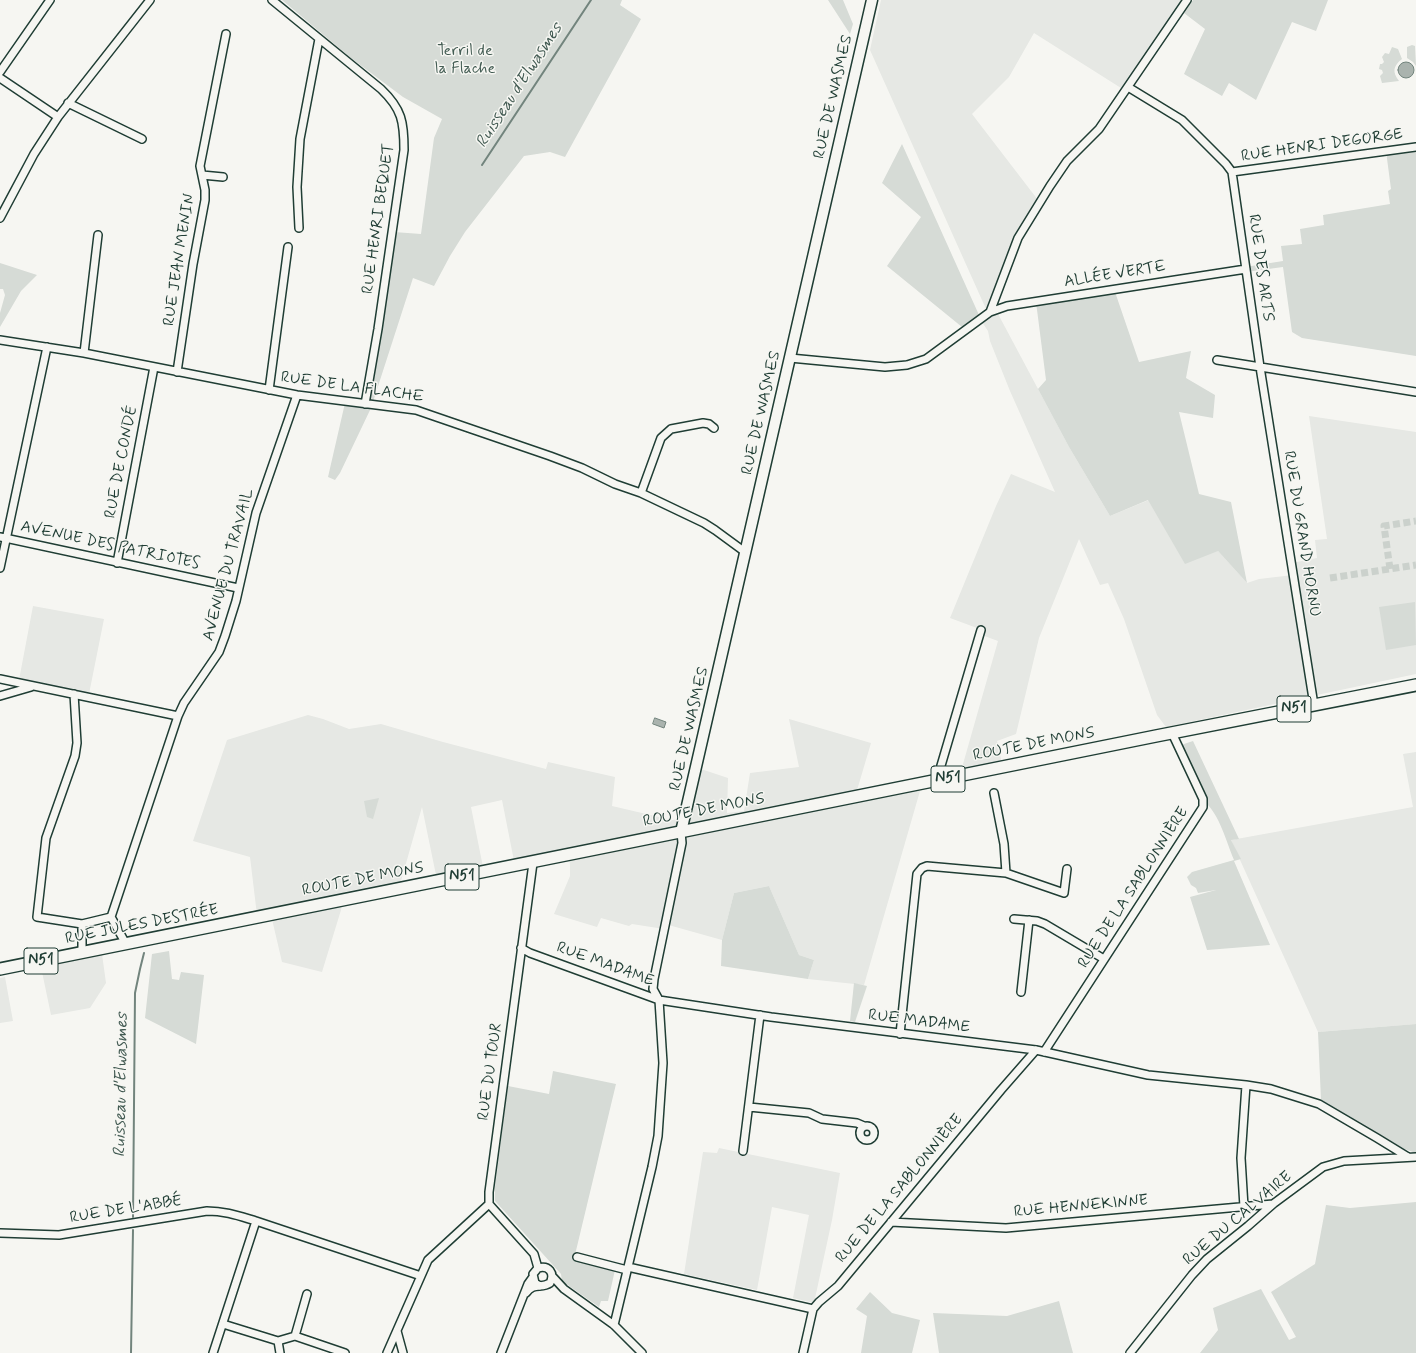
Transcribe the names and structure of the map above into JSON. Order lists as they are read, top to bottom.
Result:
{
  "streets": {
    "main road": ["N51", "ROUTE DE MONS", "RUE JULES DESTRÉE"],
    "street": [
      "RUE DE WASMES",
      "RUE HENRI DEGORGE",
      "RUE HENRI BEQUET",
      "RUE JEAN MENIN",
      "RUE DES ARTS",
      "ALLÉE VERTE",
      "RUE DE LA FLACHE",
      "RUE DE CONDÉ",
      "RUE DU GRAND HORNU",
      "AVENUE DES PATRIOTES",
      "AVENUE DU TRAVAIL",
      "RUE DE LA SABLONNIÈRE",
      "RUE MADAME",
      "RUE DU TOUR",
      "RUE HENNEKINNE",
      "RUE DE L'ABBÉ",
      "RUE DU CALVAIRE"
    ]
  },
  "crossings": [
    ["RUE DE WASMES", "ALLÉE VERTE"],
    ["RUE DE WASMES", "RUE DE LA FLACHE"],
    ["RUE DE WASMES", "ROUTE DE MONS"],
    ["RUE HENRI DEGORGE", "RUE DES ARTS"],
    ["RUE HENRI BEQUET", "RUE DE LA FLACHE"],
    ["RUE JEAN MENIN", "RUE DE LA FLACHE"],
    ["RUE DES ARTS", "ALLÉE VERTE"],
    ["RUE DES ARTS", "RUE DU GRAND HORNU"],
    ["RUE DE LA FLACHE", "RUE DE CONDÉ"],
    ["RUE DE LA FLACHE", "AVENUE DU TRAVAIL"],
    ["RUE DE CONDÉ", "AVENUE DES PATRIOTES"],
    ["RUE DU GRAND HORNU", "N51"],
    ["AVENUE DES PATRIOTES", "AVENUE DU TRAVAIL"],
    ["N51", "ROUTE DE MONS"],
    ["N51", "RUE DE LA SABLONNIÈRE"],
    ["ROUTE DE MONS", "RUE DE LA SABLONNIÈRE"],
    ["ROUTE DE MONS", "RUE JULES DESTRÉE"],
    ["ROUTE DE MONS", "RUE DU TOUR"],
    ["RUE DE LA SABLONNIÈRE", "RUE MADAME"],
    ["RUE DE LA SABLONNIÈRE", "RUE HENNEKINNE"],
    ["RUE MADAME", "RUE DU TOUR"],
    ["RUE MADAME", "RUE DU CALVAIRE"],
    ["RUE HENNEKINNE", "RUE DU CALVAIRE"]
  ],
  "water": ["Ruisseau d'Elwasmes"],
  "parks": ["Terril de la Flache"]
}
